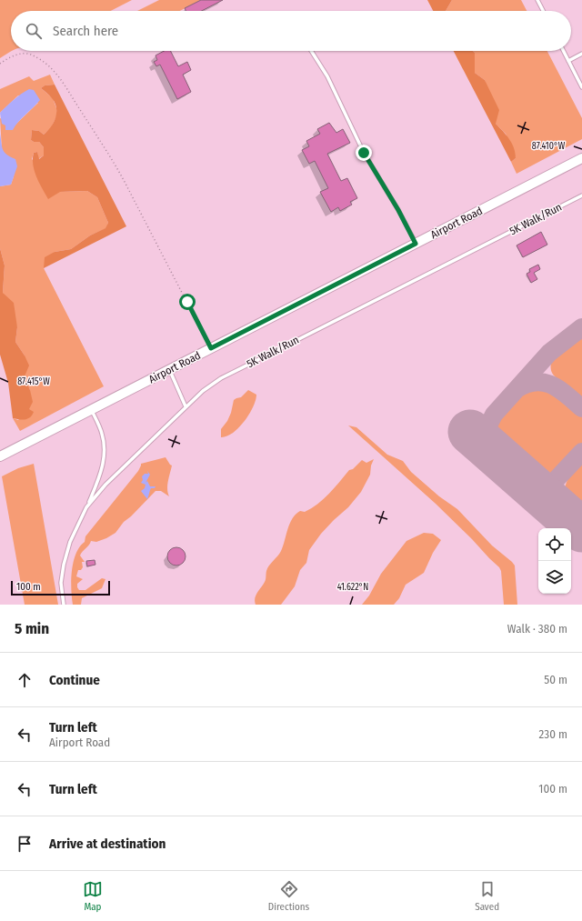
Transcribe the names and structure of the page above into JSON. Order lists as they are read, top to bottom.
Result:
{
  "streets": {
    "main road": ["Airport Road"],
    "lane": ["5K Walk/Run"]
  },
  "scale_bar": "100 m",
  "page": {
    "search": "Search here",
    "scale": "100 m",
    "heading": ["5 min", "Walk · 380 m"],
    "list": [
      ["Continue", "50 m"],
      ["Turn left", "Airport Road", "230 m"],
      ["Turn left", "100 m"],
      "Arrive at destination"
    ],
    "nav": ["Map", "Directions", "Saved"]
  },
  "coordinates": ["87.410°W", "87.415°W", "41.622°N"]
}
